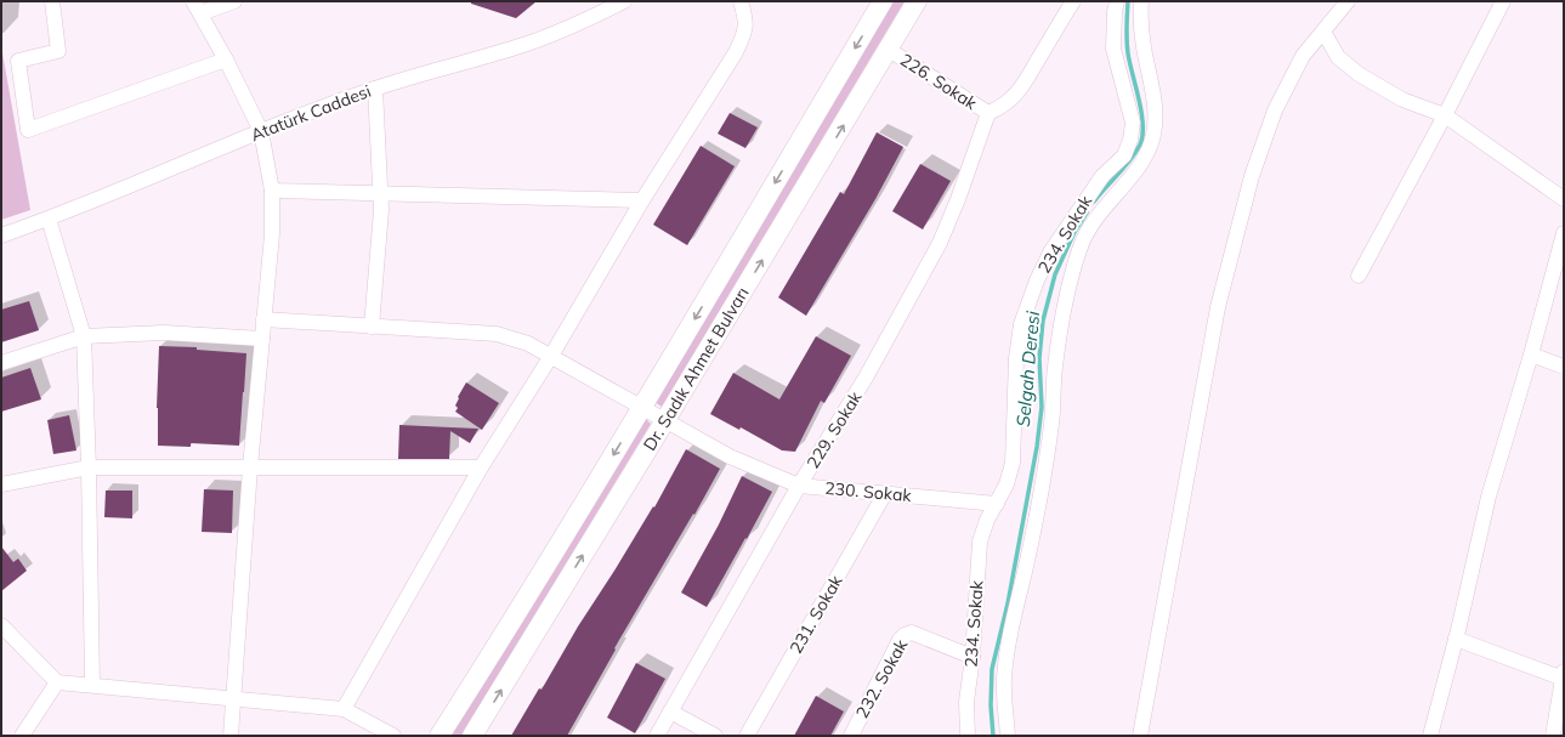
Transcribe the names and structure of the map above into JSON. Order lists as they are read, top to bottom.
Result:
{
  "streets": {
    "main road": ["Dr. Sadık Ahmet Bulvarı"],
    "street": [
      "226. Sokak",
      "Atatürk Caddesi",
      "234. Sokak",
      "229. Sokak",
      "230. Sokak",
      "231. Sokak",
      "232. Sokak"
    ]
  },
  "crossings": [
    ["226. Sokak", "Dr. Sadık Ahmet Bulvarı"],
    ["226. Sokak", "229. Sokak"],
    ["234. Sokak", "230. Sokak"],
    ["234. Sokak", "232. Sokak"],
    ["Dr. Sadık Ahmet Bulvarı", "230. Sokak"],
    ["229. Sokak", "230. Sokak"],
    ["230. Sokak", "231. Sokak"]
  ],
  "water": ["Selgah Deresi"]
}
